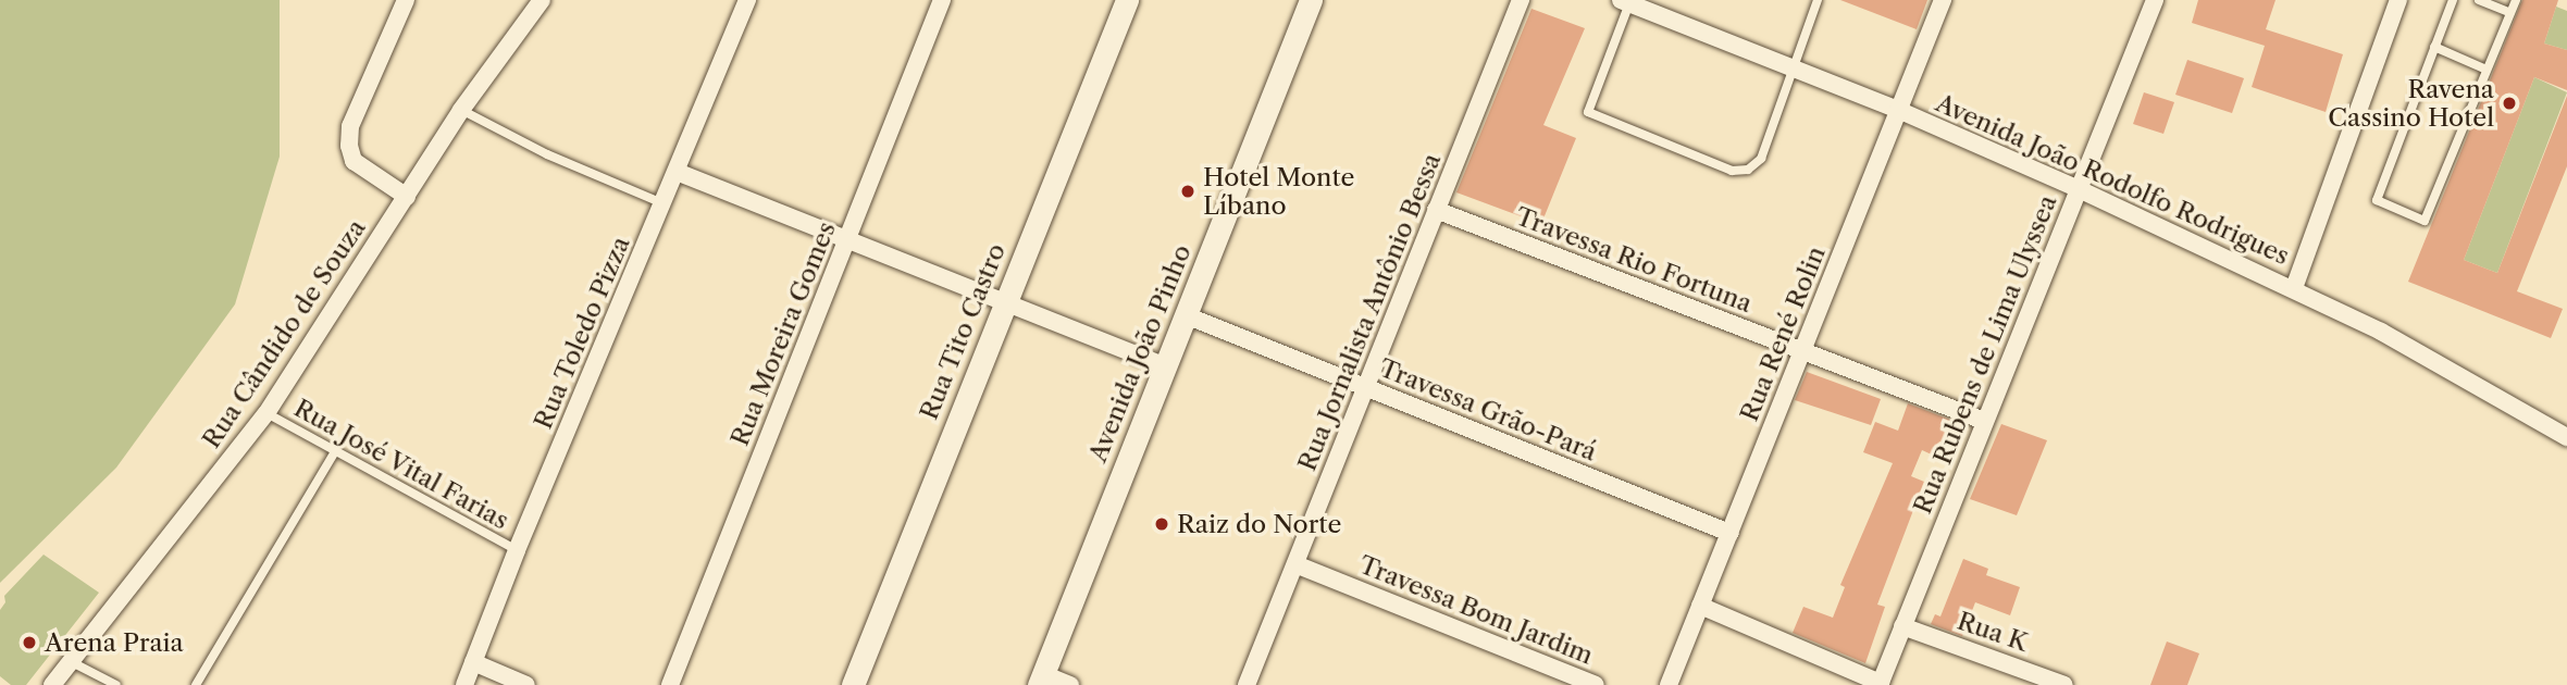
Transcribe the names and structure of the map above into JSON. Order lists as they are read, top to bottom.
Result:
{
  "streets": {
    "main road": ["Rua Tito Castro", "Avenida João Pinho"],
    "street": [
      "Avenida João Rodolfo Rodrigues",
      "Travessa Rio Fortuna",
      "Rua Jornalista Antônio Bessa",
      "Rua Toledo Pizza",
      "Rua Cândido de Souza",
      "Rua Moreira Gomes",
      "Rua René Rolin",
      "Rua Rubens de Lima Ulyssea",
      "Travessa Grão-Pará",
      "Travessa Bom Jardim",
      "Rua K"
    ],
    "lane": ["Rua José Vital Farias"]
  },
  "crossings": [
    ["Avenida João Rodolfo Rodrigues", "Rua René Rolin"],
    ["Avenida João Rodolfo Rodrigues", "Rua Rubens de Lima Ulyssea"],
    ["Travessa Rio Fortuna", "Rua Jornalista Antônio Bessa"],
    ["Travessa Rio Fortuna", "Rua René Rolin"],
    ["Travessa Rio Fortuna", "Rua Rubens de Lima Ulyssea"],
    ["Rua Jornalista Antônio Bessa", "Travessa Grão-Pará"],
    ["Rua Jornalista Antônio Bessa", "Travessa Bom Jardim"],
    ["Rua Toledo Pizza", "Rua José Vital Farias"],
    ["Rua Cândido de Souza", "Rua José Vital Farias"],
    ["Rua René Rolin", "Travessa Grão-Pará"],
    ["Avenida João Pinho", "Travessa Grão-Pará"],
    ["Rua Rubens de Lima Ulyssea", "Rua K"]
  ],
  "places": [
    "Ravena Cassino Hotel",
    "Hotel Monte Líbano",
    "Raiz do Norte",
    "Arena Praia"
  ]
}
